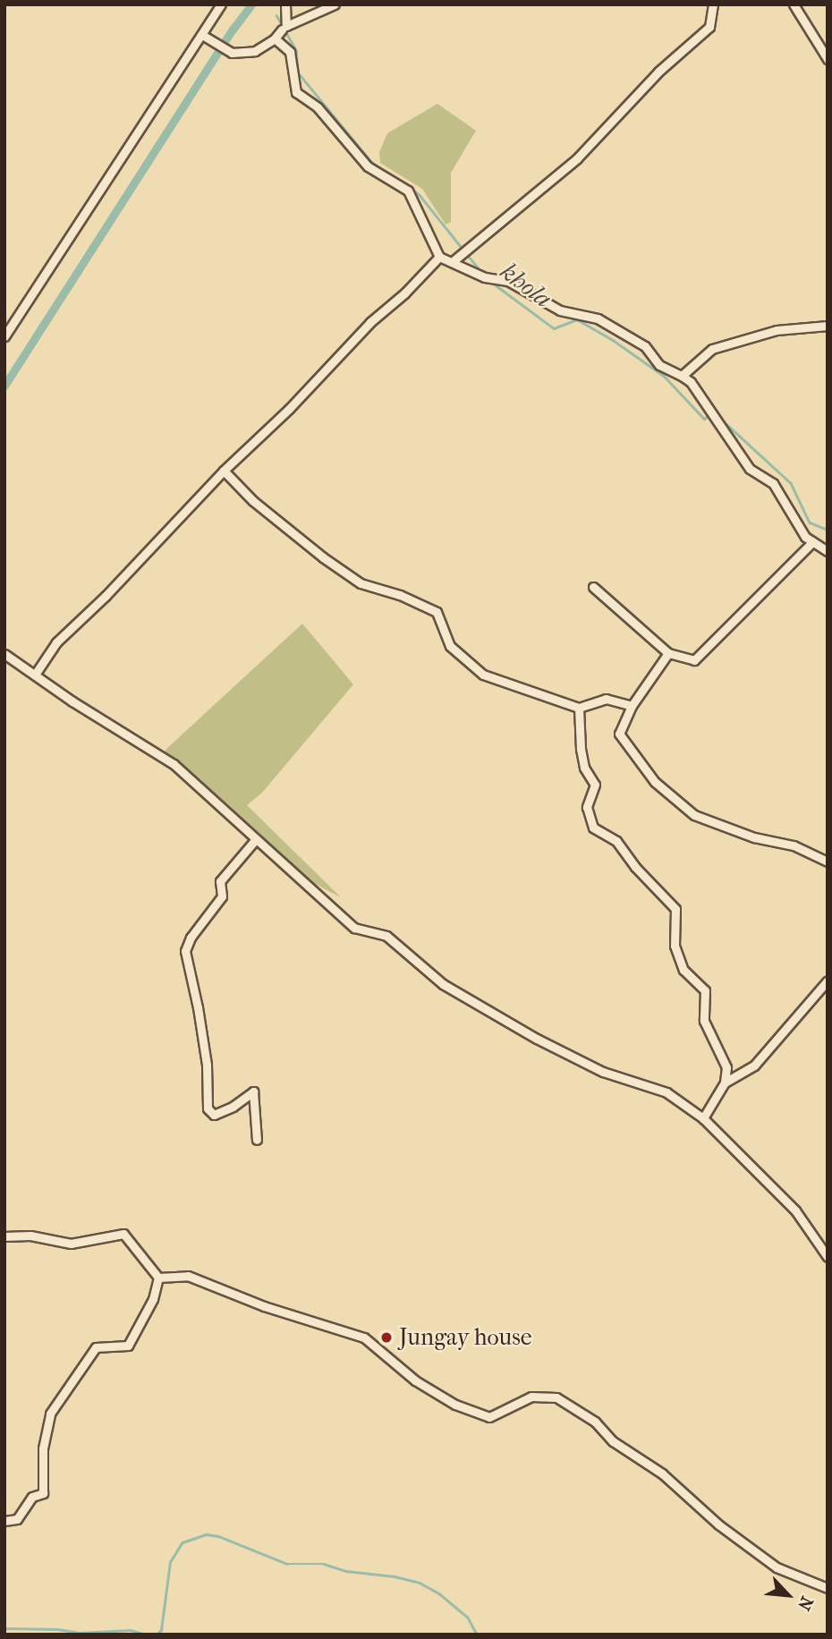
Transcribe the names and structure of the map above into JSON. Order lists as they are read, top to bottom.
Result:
{
  "water": ["khola"],
  "places": ["Jungay house"],
  "north": "bottom right"
}
